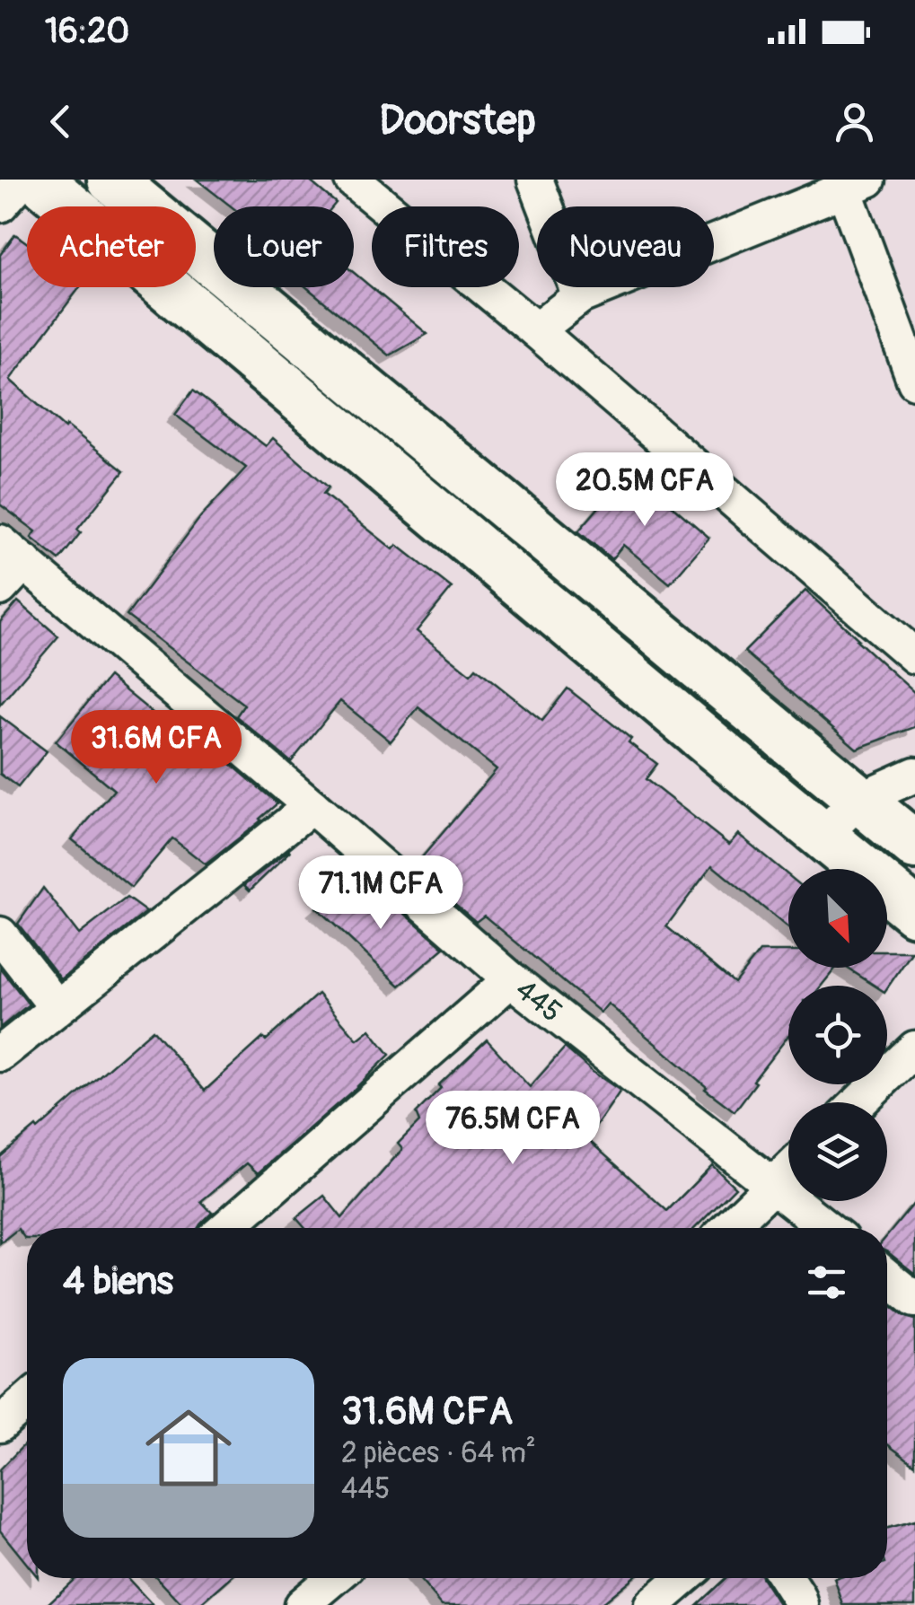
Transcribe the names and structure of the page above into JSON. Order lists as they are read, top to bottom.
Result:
{
  "streets": {
    "street": ["445"]
  },
  "north": "bottom right",
  "page": {
    "status": "16:20",
    "header": "Doorstep",
    "chip": [
      "Acheter",
      "Louer",
      "Filtres",
      "Nouveau"
    ],
    "price": [
      "20.5M CFA",
      "31.6M CFA",
      "71.1M CFA",
      "76.5M CFA"
    ],
    "heading": "4 biens",
    "list": [
      {
        "name": "31.6M CFA",
        "note": "2 pièces · 64 m² · 445"
      }
    ]
  }
}
